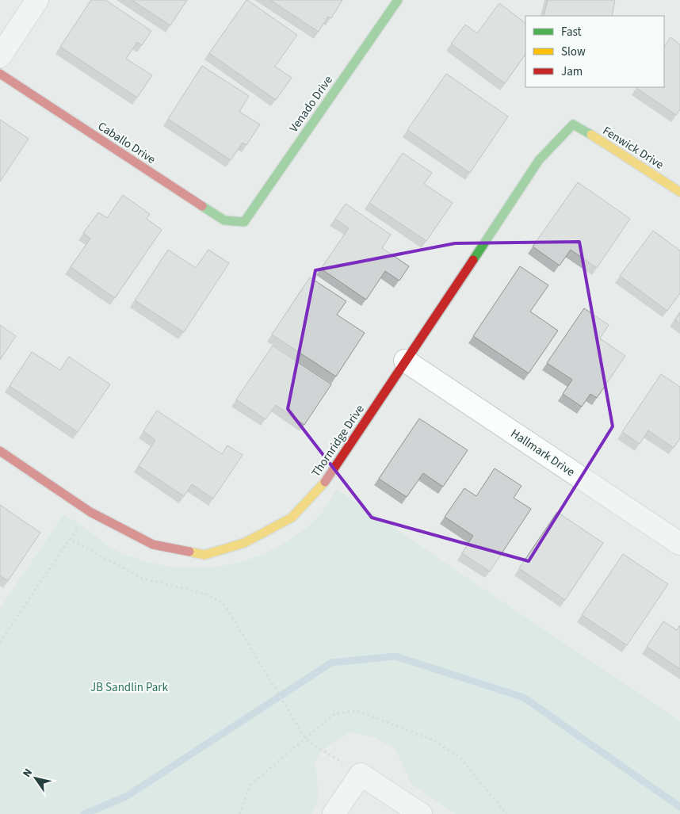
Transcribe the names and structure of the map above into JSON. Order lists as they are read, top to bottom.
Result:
{
  "streets": {
    "street": [
      "Venado Drive",
      "Caballo Drive",
      "Fenwick Drive",
      "Thornridge Drive",
      "Hallmark Drive"
    ]
  },
  "crossings": [
    ["Venado Drive", "Caballo Drive"],
    ["Fenwick Drive", "Thornridge Drive"],
    ["Thornridge Drive", "Hallmark Drive"]
  ],
  "parks": ["JB Sandlin Park"],
  "legend": ["Fast", "Slow", "Jam"],
  "north": "top left"
}
